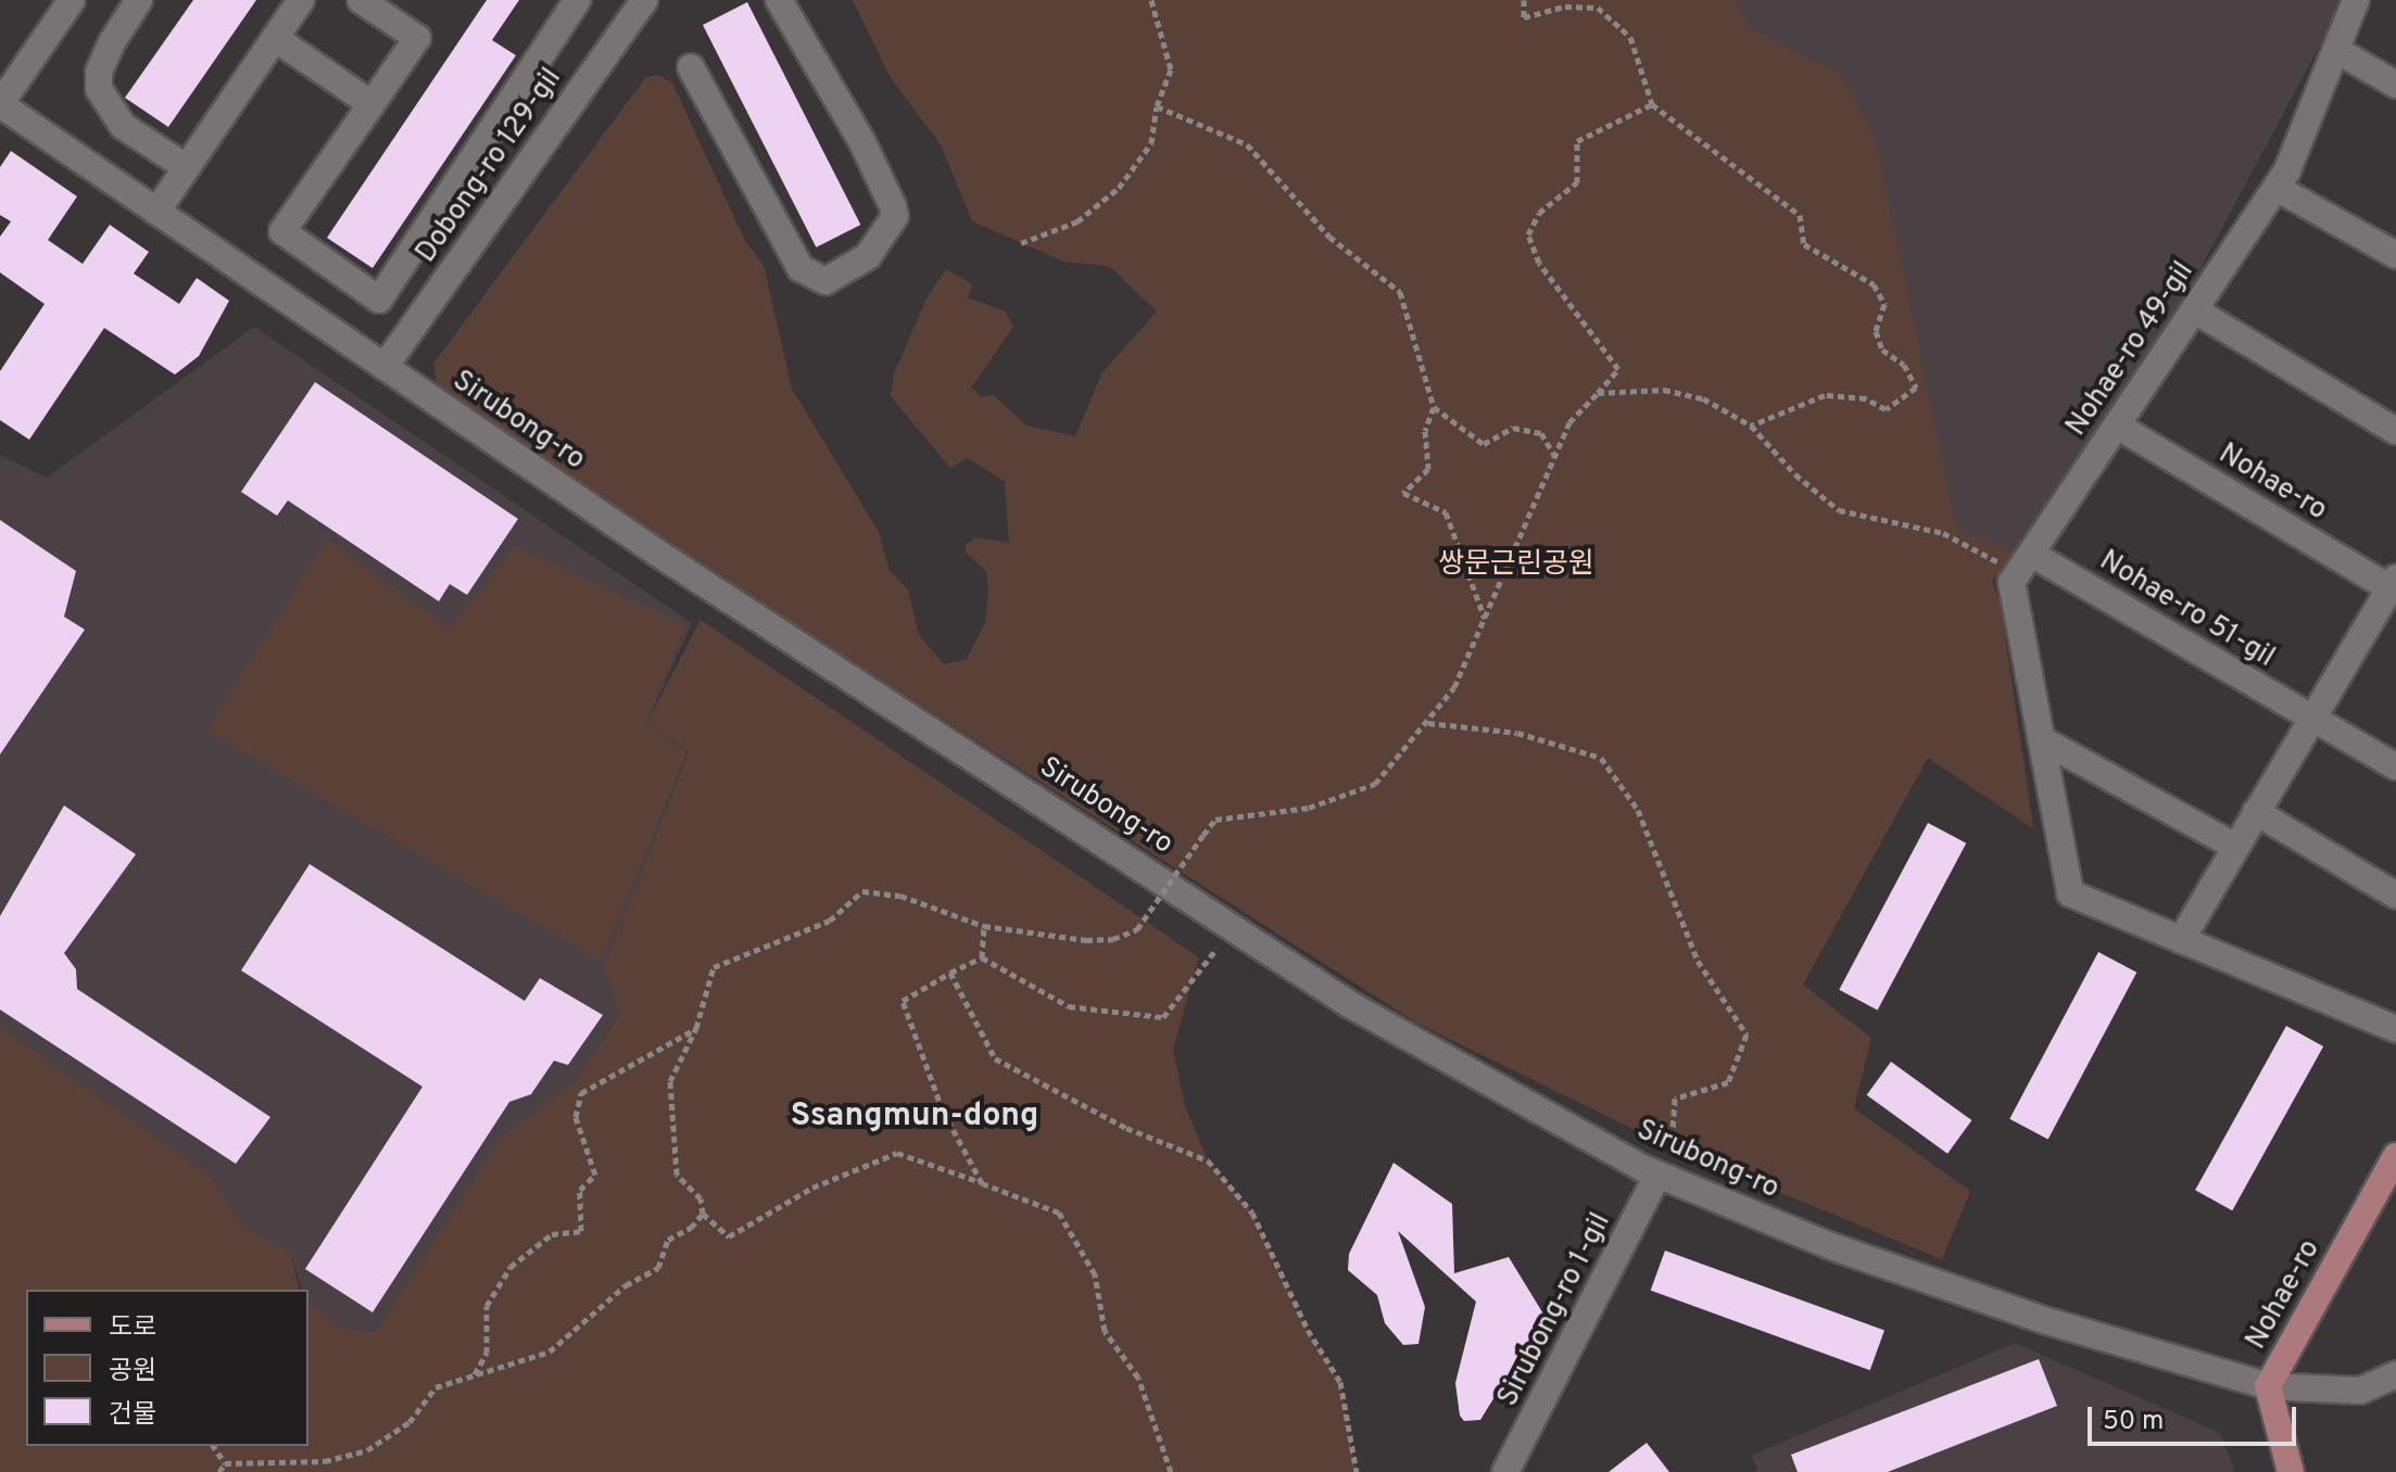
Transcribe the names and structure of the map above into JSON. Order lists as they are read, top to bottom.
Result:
{
  "streets": {
    "main road": ["Nohae-ro"],
    "street": [
      "Dobong-ro 129-gil",
      "Nohae-ro 49-gil",
      "Sirubong-ro",
      "Nohae-ro 51-gil",
      "Sirubong-ro 1-gil"
    ]
  },
  "crossings": [
    ["Dobong-ro 129-gil", "Sirubong-ro"],
    ["Nohae-ro 49-gil", "Nohae-ro"],
    ["Nohae-ro 49-gil", "Nohae-ro 51-gil"],
    ["Sirubong-ro", "Nohae-ro"],
    ["Sirubong-ro", "Sirubong-ro 1-gil"]
  ],
  "districts": ["Ssangmun-dong"],
  "parks": ["쌍문근린공원"],
  "legend": ["도로", "공원", "건물"],
  "scale_bar": "50 m"
}
